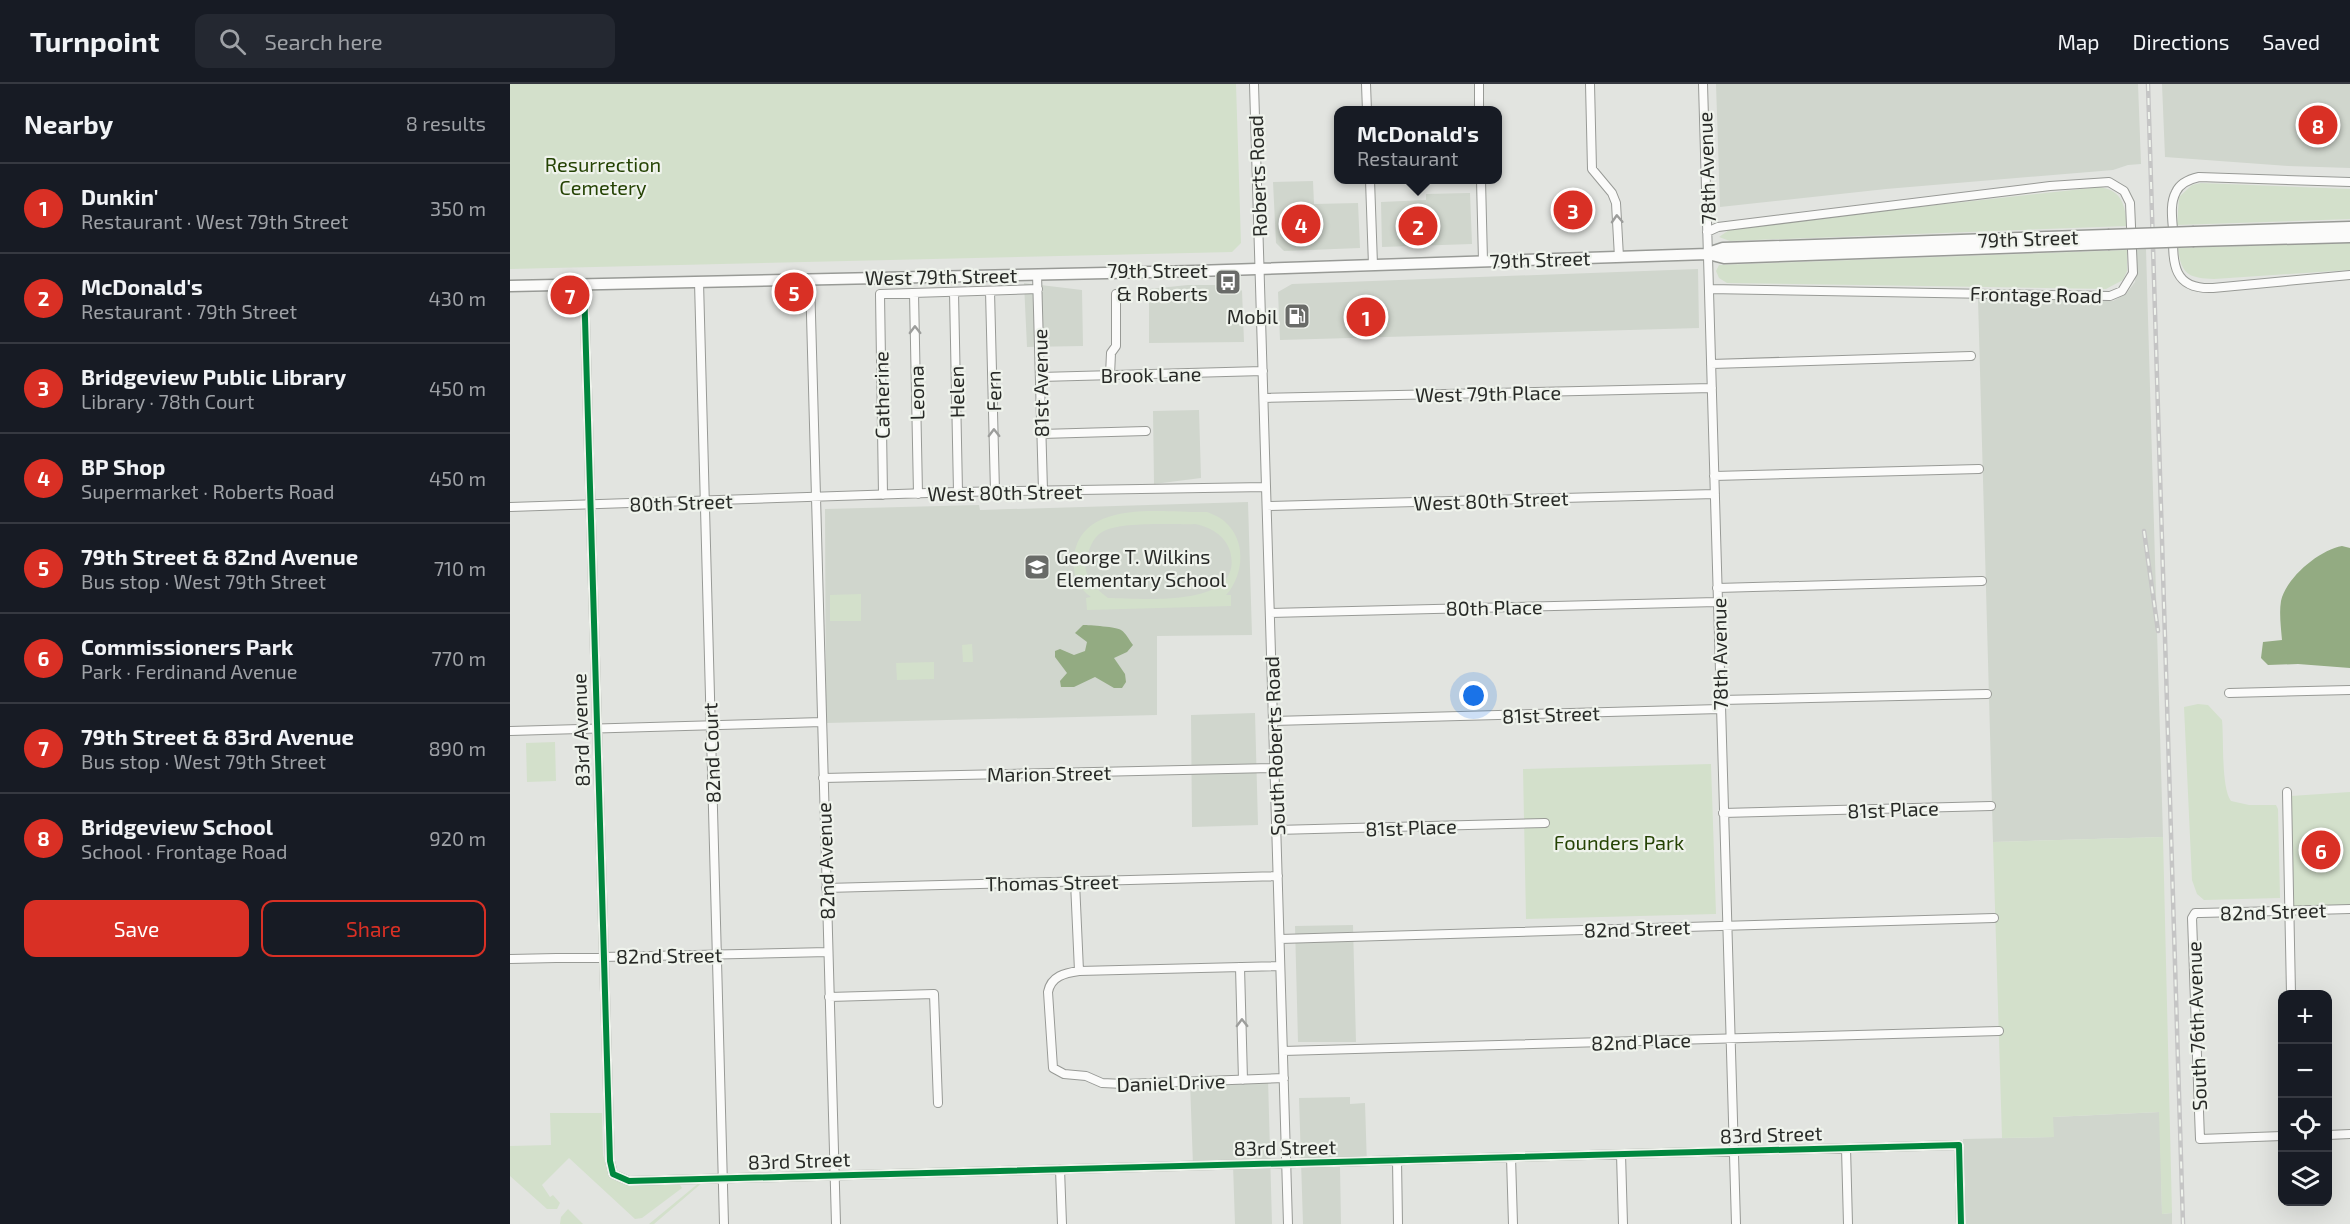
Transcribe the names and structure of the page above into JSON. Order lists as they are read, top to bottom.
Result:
{
  "streets": {
    "main road": ["79th Street", "West 79th Street"],
    "street": [
      "78th Avenue",
      "Roberts Road",
      "Frontage Road",
      "Brook Lane",
      "81st Avenue",
      "Fern",
      "Helen",
      "Leona",
      "West 79th Place",
      "Catherine",
      "West 80th Street",
      "80th Street",
      "80th Place",
      "81st Street",
      "83rd Avenue",
      "South Roberts Road",
      "82nd Court",
      "Marion Street",
      "81st Place",
      "82nd Avenue",
      "Thomas Street",
      "82nd Street",
      "South 76th Avenue",
      "82nd Place",
      "Daniel Drive",
      "83rd Street"
    ]
  },
  "crossings": [
    ["78th Avenue", "79th Street"],
    ["78th Avenue", "Frontage Road"],
    ["78th Avenue", "West 79th Place"],
    ["78th Avenue", "West 80th Street"],
    ["78th Avenue", "80th Place"],
    ["78th Avenue", "81st Street"],
    ["78th Avenue", "81st Place"],
    ["78th Avenue", "82nd Street"],
    ["78th Avenue", "82nd Place"],
    ["78th Avenue", "83rd Street"],
    ["Roberts Road", "West 79th Street"],
    ["Roberts Road", "South Roberts Road"],
    ["79th Street", "West 79th Street"],
    ["West 79th Street", "81st Avenue"],
    ["West 79th Street", "83rd Avenue"],
    ["West 79th Street", "South Roberts Road"],
    ["West 79th Street", "82nd Court"],
    ["West 79th Street", "82nd Avenue"],
    ["Brook Lane", "81st Avenue"],
    ["Brook Lane", "South Roberts Road"],
    ["81st Avenue", "West 80th Street"],
    ["Fern", "West 80th Street"],
    ["Helen", "West 80th Street"],
    ["Leona", "Catherine"],
    ["Leona", "West 80th Street"],
    ["West 79th Place", "South Roberts Road"],
    ["Catherine", "West 80th Street"],
    ["West 80th Street", "80th Street"],
    ["West 80th Street", "South Roberts Road"],
    ["80th Street", "83rd Avenue"],
    ["80th Street", "82nd Court"],
    ["80th Street", "82nd Avenue"],
    ["80th Place", "South Roberts Road"],
    ["81st Street", "South Roberts Road"],
    ["83rd Avenue", "82nd Street"],
    ["83rd Avenue", "83rd Street"],
    ["South Roberts Road", "Marion Street"],
    ["South Roberts Road", "81st Place"],
    ["South Roberts Road", "Thomas Street"],
    ["South Roberts Road", "82nd Street"],
    ["South Roberts Road", "82nd Place"],
    ["South Roberts Road", "Daniel Drive"],
    ["South Roberts Road", "83rd Street"],
    ["82nd Court", "82nd Street"],
    ["82nd Court", "83rd Street"],
    ["Marion Street", "82nd Avenue"],
    ["82nd Avenue", "Thomas Street"],
    ["82nd Avenue", "82nd Street"],
    ["82nd Avenue", "83rd Street"],
    ["82nd Street", "South 76th Avenue"]
  ],
  "one_way": ["Fern", "Leona"],
  "parks": ["Resurrection Cemetery", "Founders Park"],
  "places": {
    "bus stop": ["79th Street & Roberts"],
    "fuel station": ["Mobil"],
    "school or university": ["George T. Wilkins Elementary School"]
  },
  "page": {
    "header": "Turnpoint",
    "search": "Search here",
    "nav": ["Map", "Directions", "Saved"],
    "heading": ["Nearby", "8 results"],
    "pins": [
      "8",
      "3",
      "4",
      "2",
      "5",
      "7",
      "1",
      "6"
    ],
    "popup": ["McDonald's", "Restaurant"],
    "list": [
      {
        "mark": "1",
        "name": "Dunkin'",
        "note": "Restaurant · West 79th Street",
        "value": "350 m"
      },
      {
        "mark": "2",
        "name": "McDonald's",
        "note": "Restaurant · 79th Street",
        "value": "430 m"
      },
      {
        "mark": "3",
        "name": "Bridgeview Public Library",
        "note": "Library · 78th Court",
        "value": "450 m"
      },
      {
        "mark": "4",
        "name": "BP Shop",
        "note": "Supermarket · Roberts Road",
        "value": "450 m"
      },
      {
        "mark": "5",
        "name": "79th Street & 82nd Avenue",
        "note": "Bus stop · West 79th Street",
        "value": "710 m"
      },
      {
        "mark": "6",
        "name": "Commissioners Park",
        "note": "Park · Ferdinand Avenue",
        "value": "770 m"
      },
      {
        "mark": "7",
        "name": "79th Street & 83rd Avenue",
        "note": "Bus stop · West 79th Street",
        "value": "890 m"
      },
      {
        "mark": "8",
        "name": "Bridgeview School",
        "note": "School · Frontage Road",
        "value": "920 m"
      }
    ],
    "buttons": ["Save", "Share"],
    "map_buttons": ["+", "−"]
  }
}
